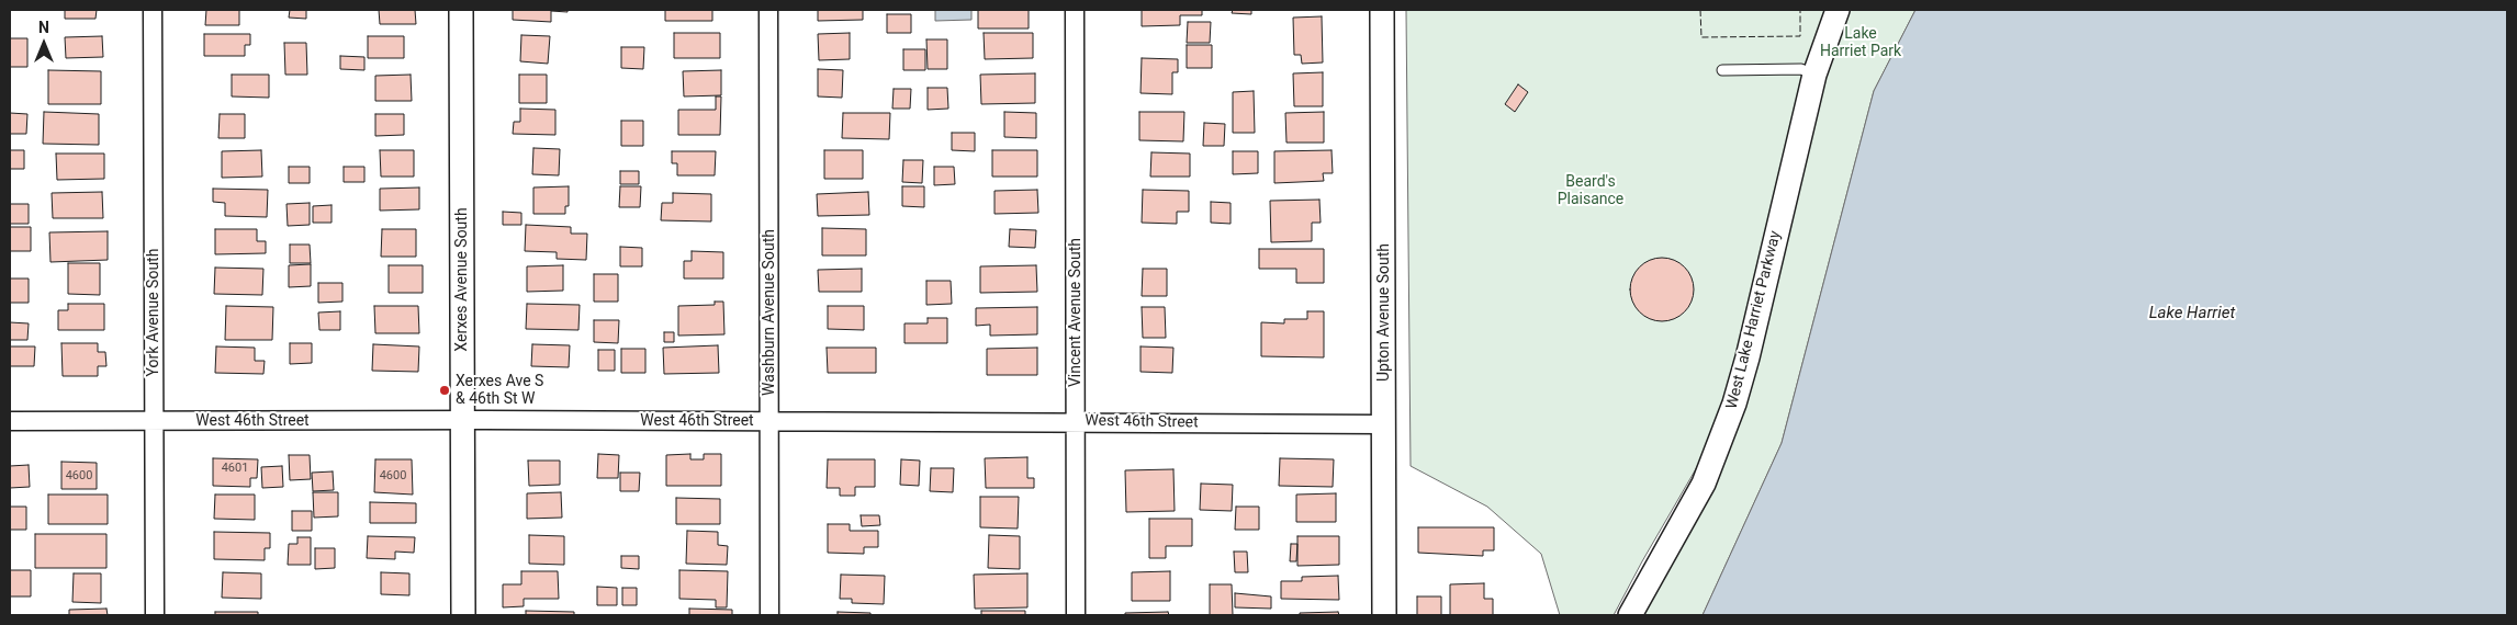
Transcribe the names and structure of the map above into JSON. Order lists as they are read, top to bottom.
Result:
{
  "streets": {
    "street": [
      "Xerxes Avenue South",
      "York Avenue South",
      "Washburn Avenue South",
      "Vincent Avenue South",
      "Upton Avenue South",
      "West Lake Harriet Parkway",
      "West 46th Street"
    ]
  },
  "crossings": [
    ["Xerxes Avenue South", "West 46th Street"],
    ["York Avenue South", "West 46th Street"],
    ["Washburn Avenue South", "West 46th Street"],
    ["Vincent Avenue South", "West 46th Street"],
    ["Upton Avenue South", "West 46th Street"]
  ],
  "water": ["Lake Harriet"],
  "parks": ["Lake Harriet Park", "Beard's Plaisance"],
  "places": ["Xerxes Ave S & 46th St W"],
  "house_numbers": ["4601", "4600", "4600"],
  "north": "top"
}
